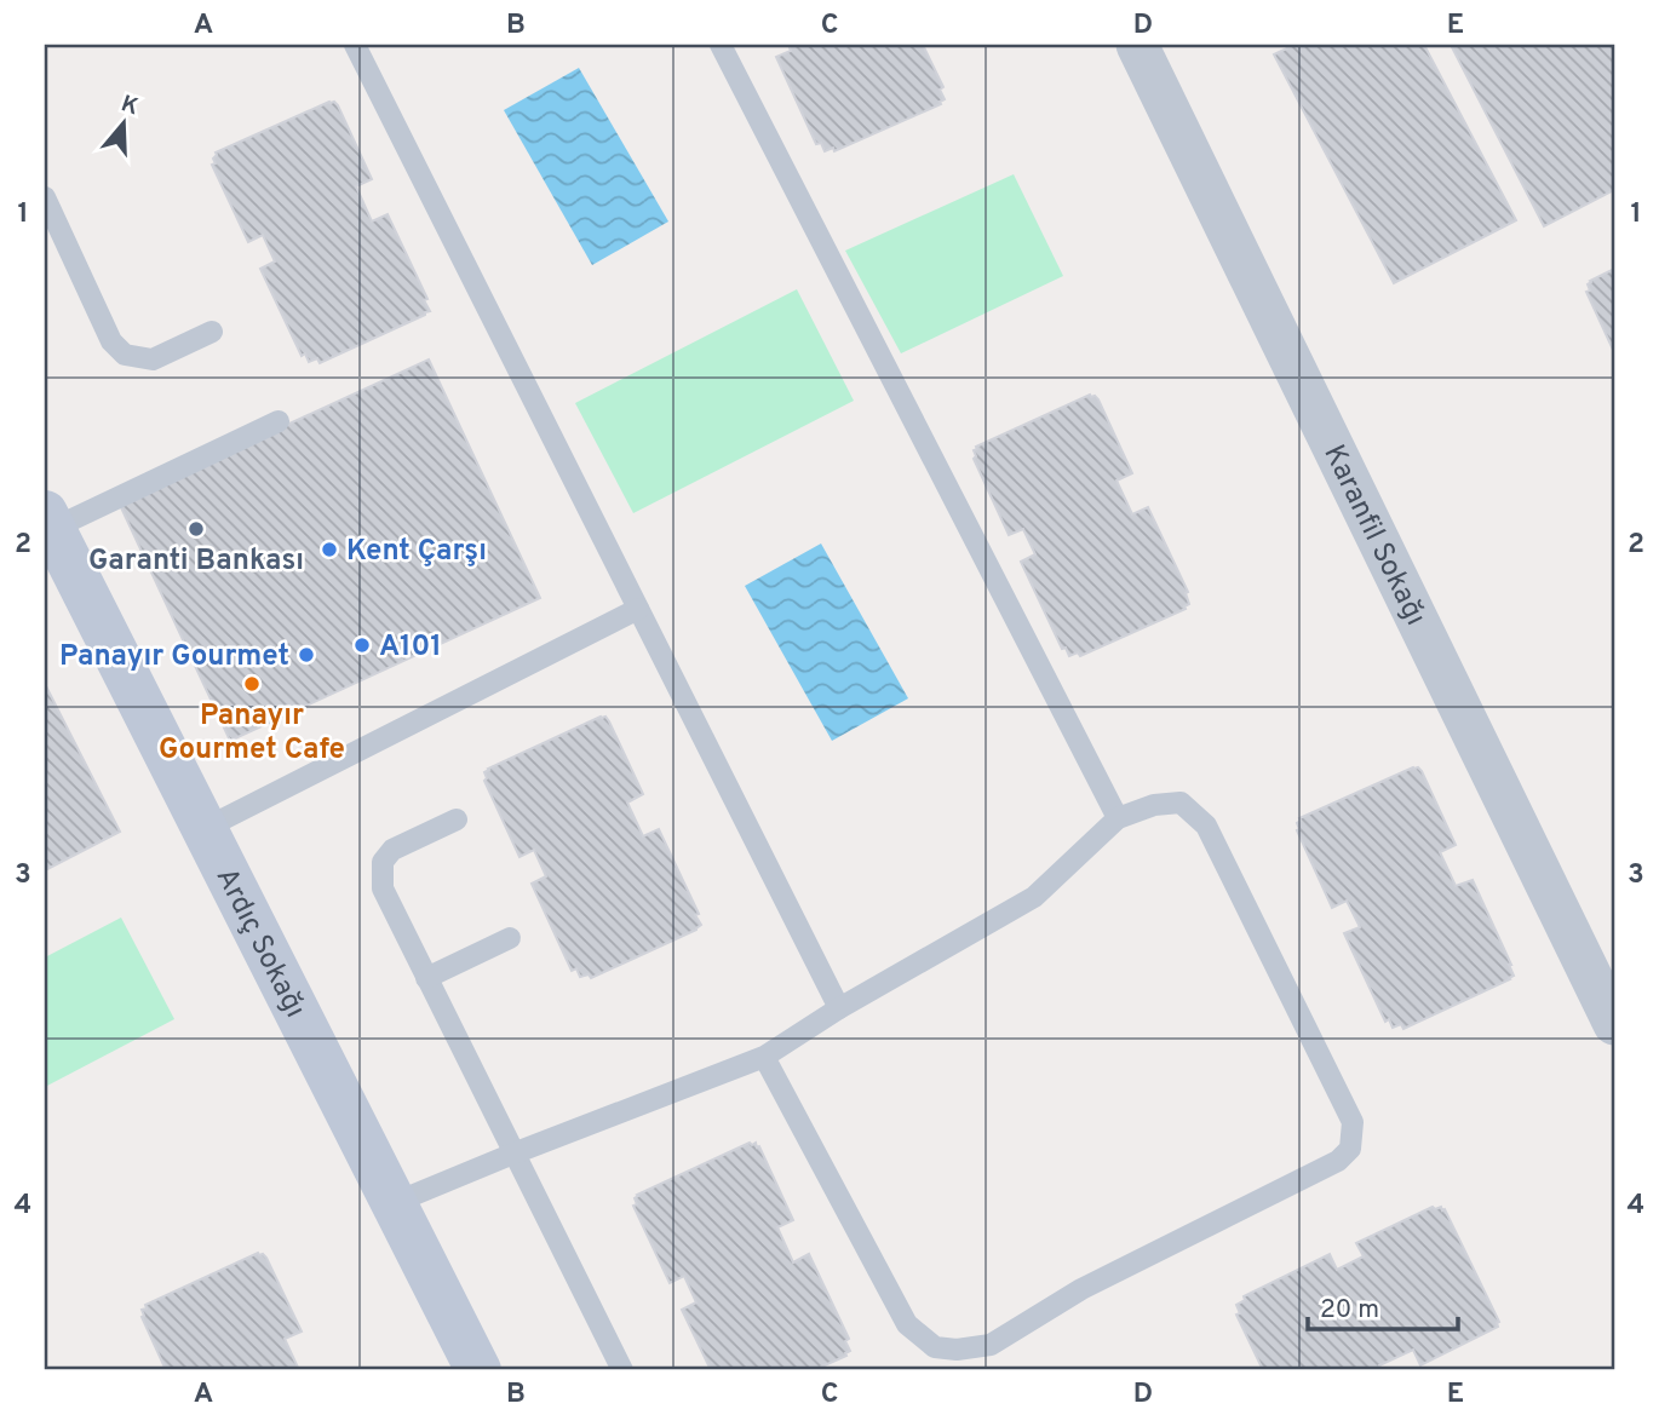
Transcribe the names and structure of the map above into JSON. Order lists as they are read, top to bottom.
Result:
{
  "streets": {
    "street": ["Karanfil Sokağı", "Ardıç Sokağı"]
  },
  "places": [
    "Garanti Bankası",
    "Kent Çarşı",
    "A101",
    "Panayır Gourmet",
    "Panayır Gourmet Cafe"
  ],
  "scale_bar": "20 m",
  "north": "top",
  "grid": {
    "columns": [
      "A",
      "B",
      "C",
      "D",
      "E"
    ],
    "rows": [
      "1",
      "2",
      "3",
      "4"
    ]
  }
}
